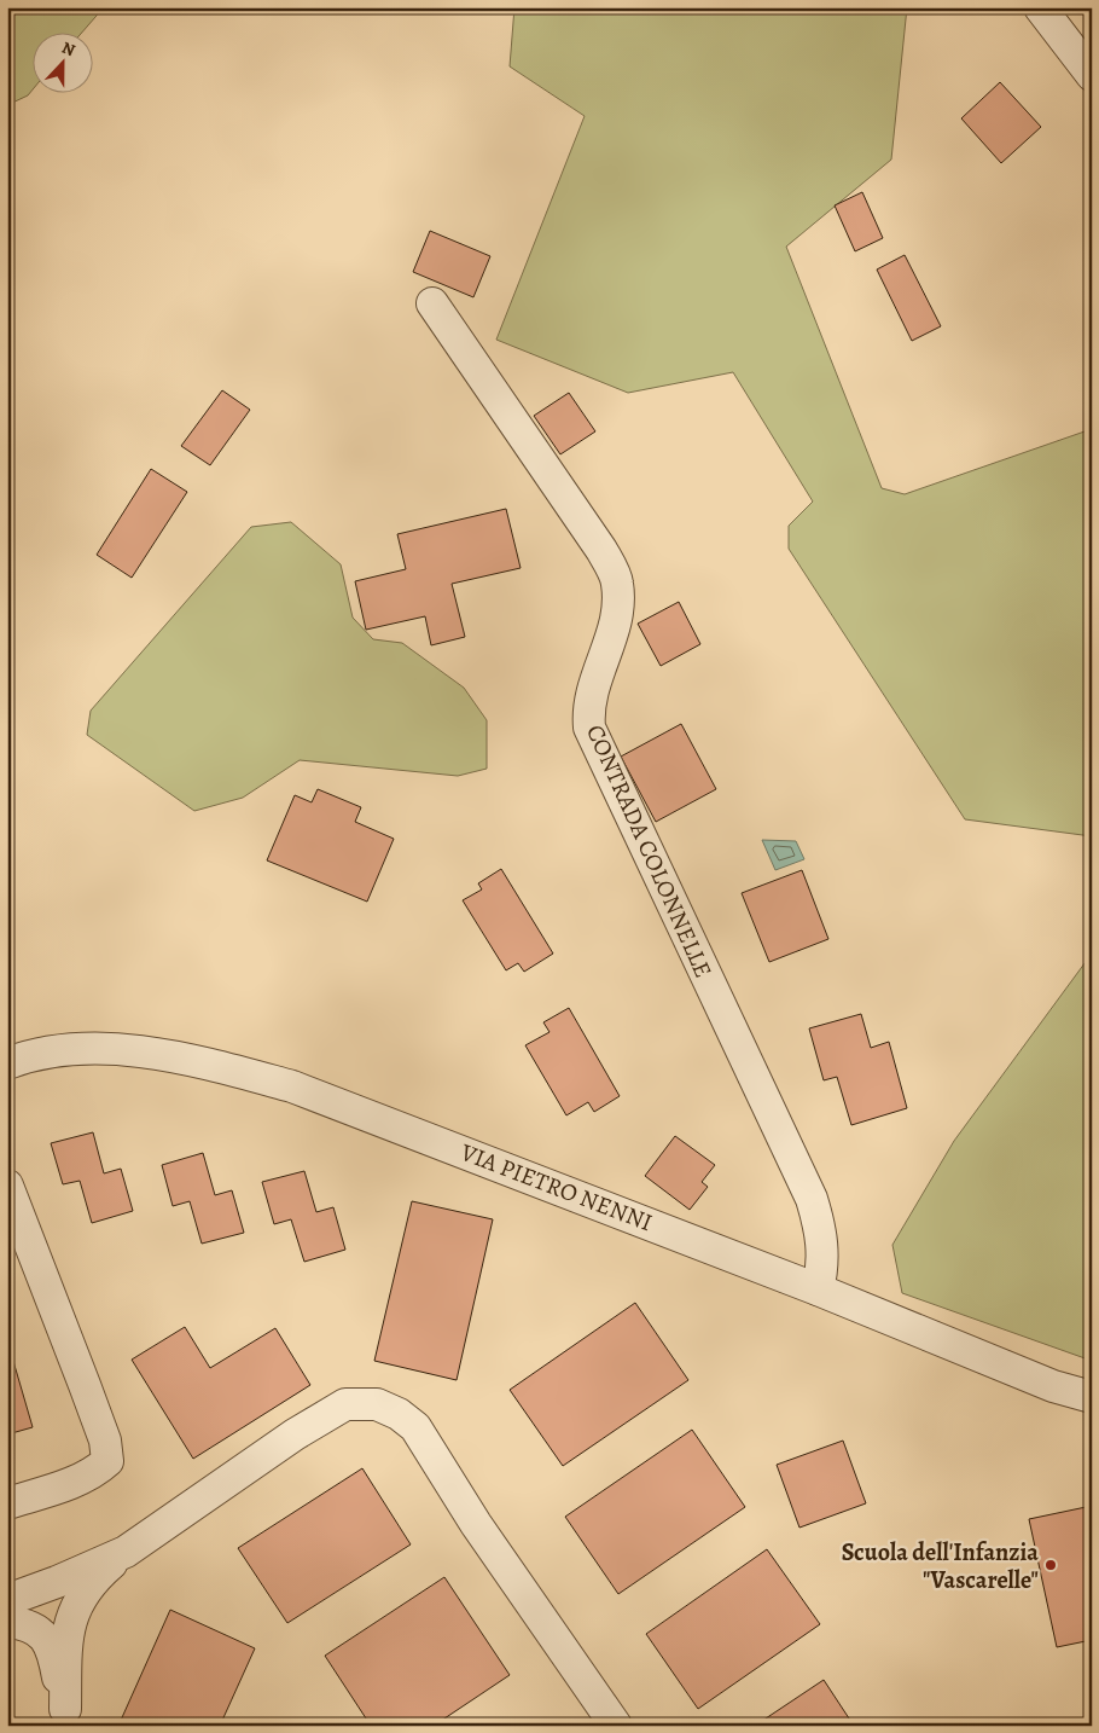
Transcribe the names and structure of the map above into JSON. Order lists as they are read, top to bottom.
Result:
{
  "streets": {
    "street": ["CONTRADA COLONNELLE", "VIA PIETRO NENNI"]
  },
  "crossings": [
    ["CONTRADA COLONNELLE", "VIA PIETRO NENNI"]
  ],
  "places": ["Scuola dell'Infanzia \"Vascarelle\""],
  "north": "top"
}
